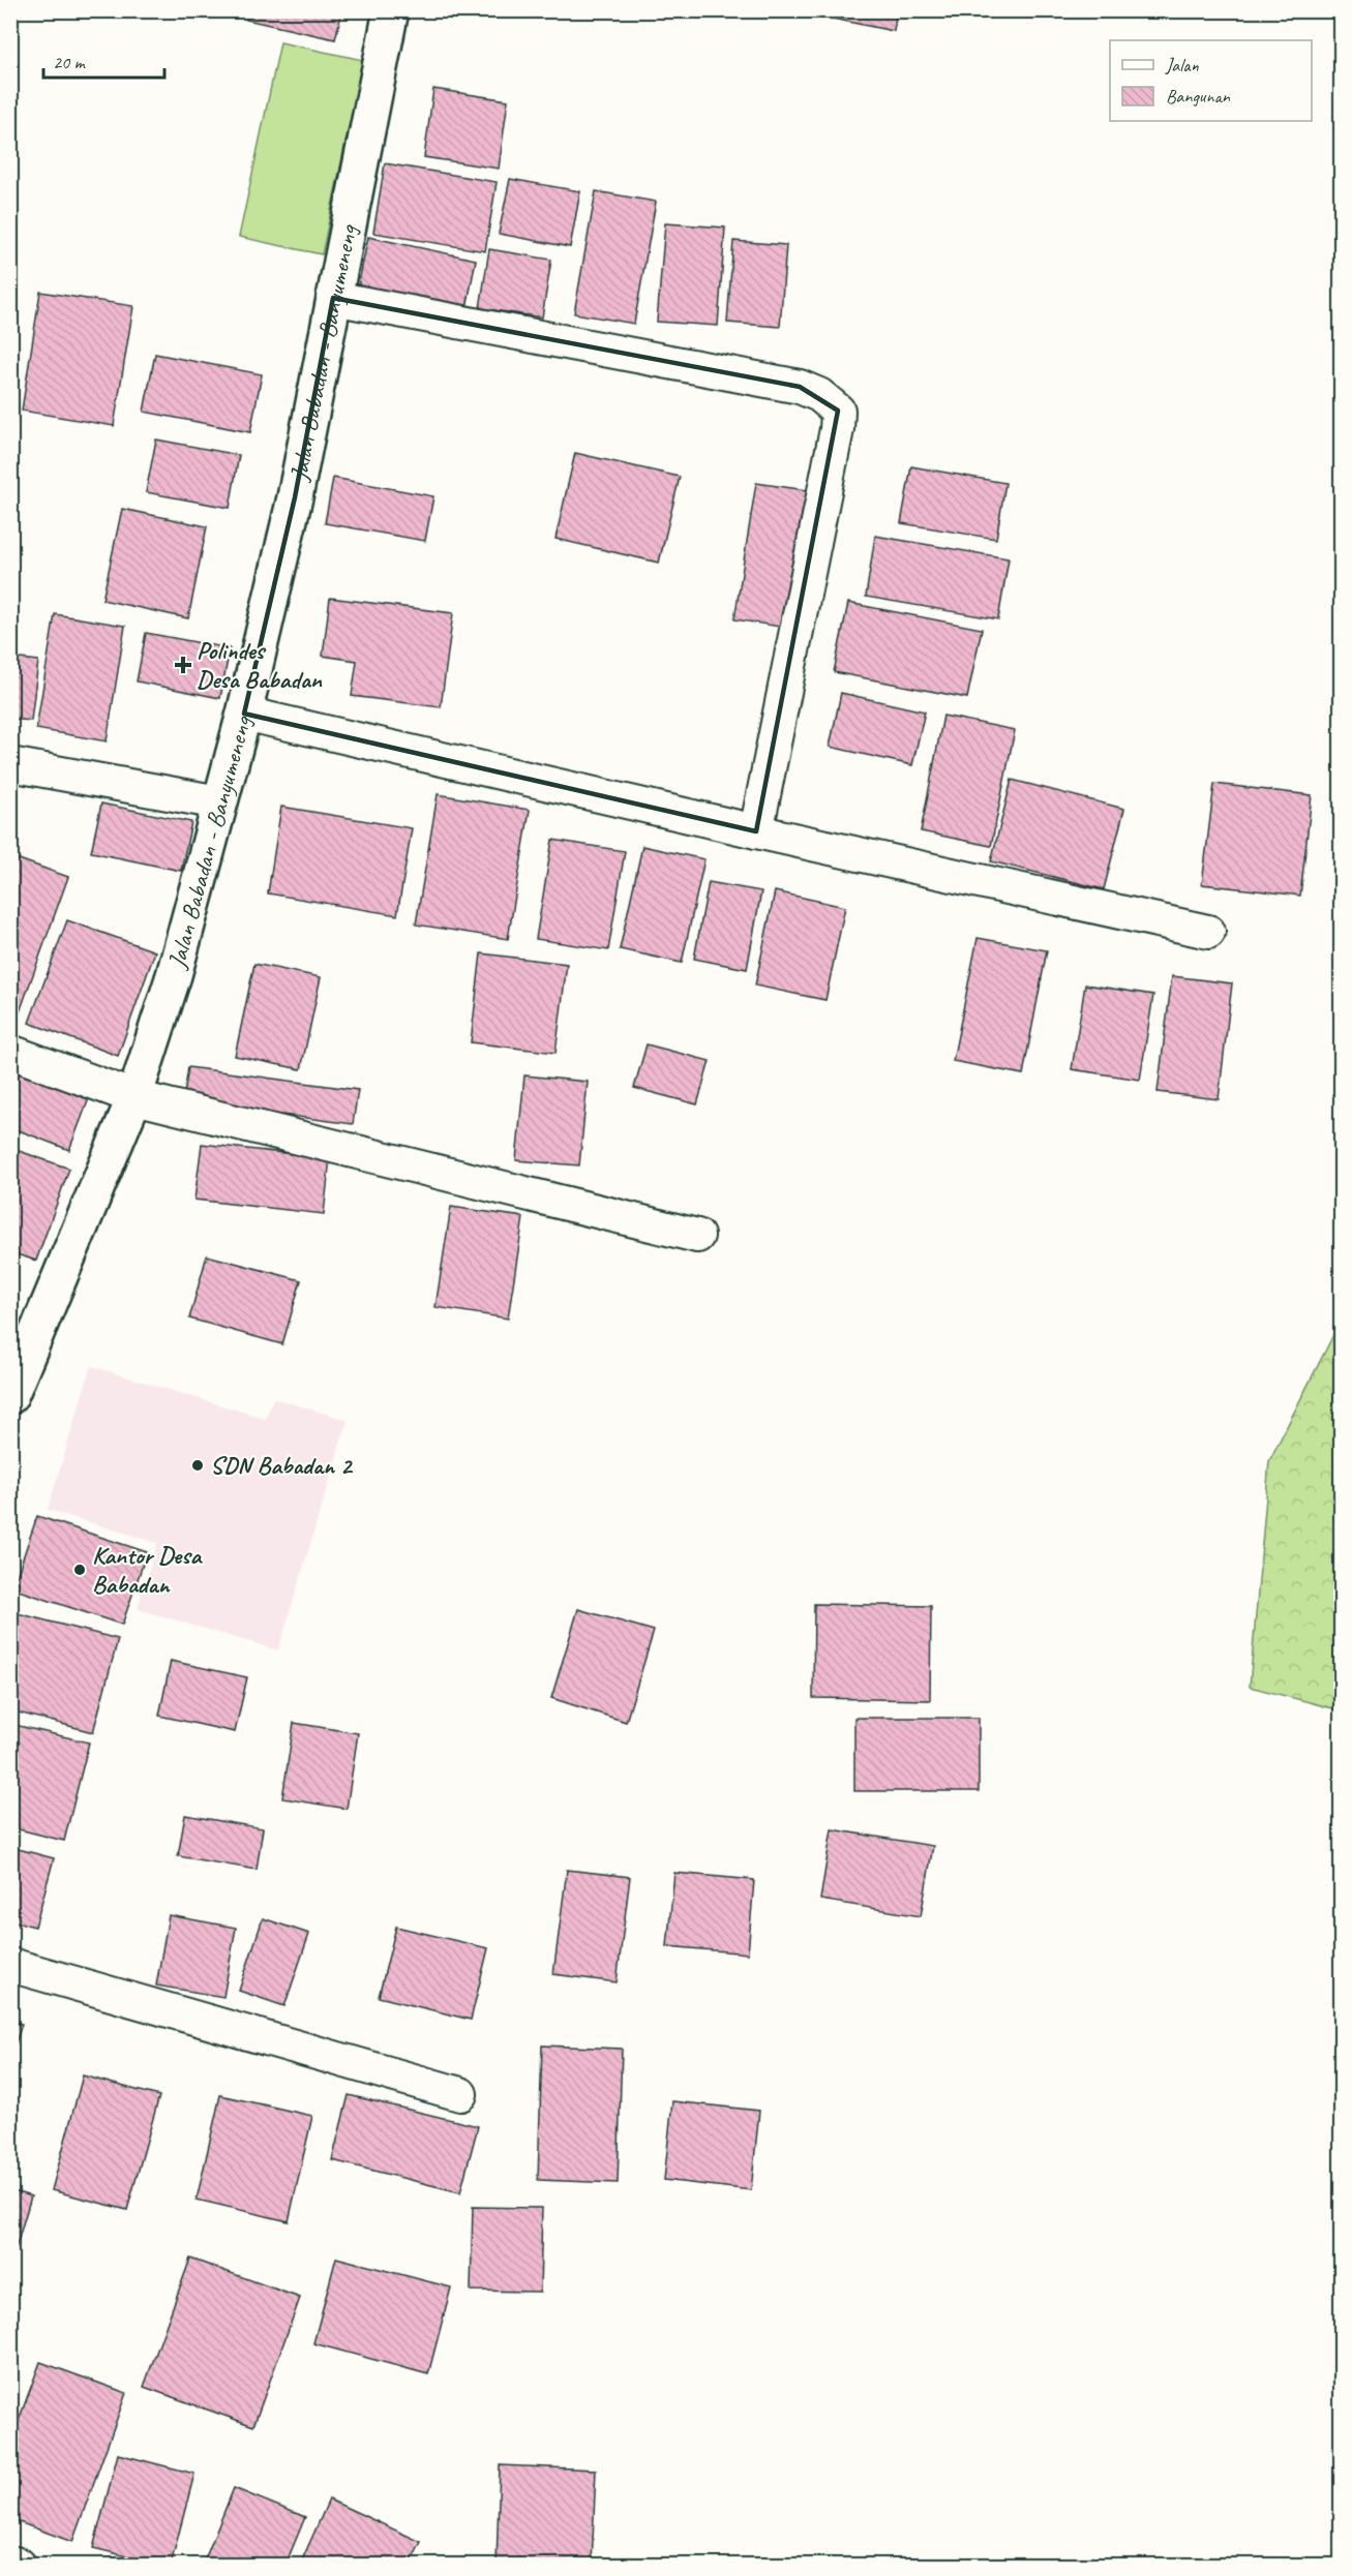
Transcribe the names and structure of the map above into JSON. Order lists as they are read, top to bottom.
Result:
{
  "streets": {
    "street": ["Jalan Babadan - Banyumeneng"]
  },
  "places": {
    "health": ["Polindes Desa Babadan"],
    "other": ["SDN Babadan 2", "Kantor Desa Babadan"]
  },
  "legend": ["Jalan", "Bangunan"],
  "scale_bar": "20 m"
}
